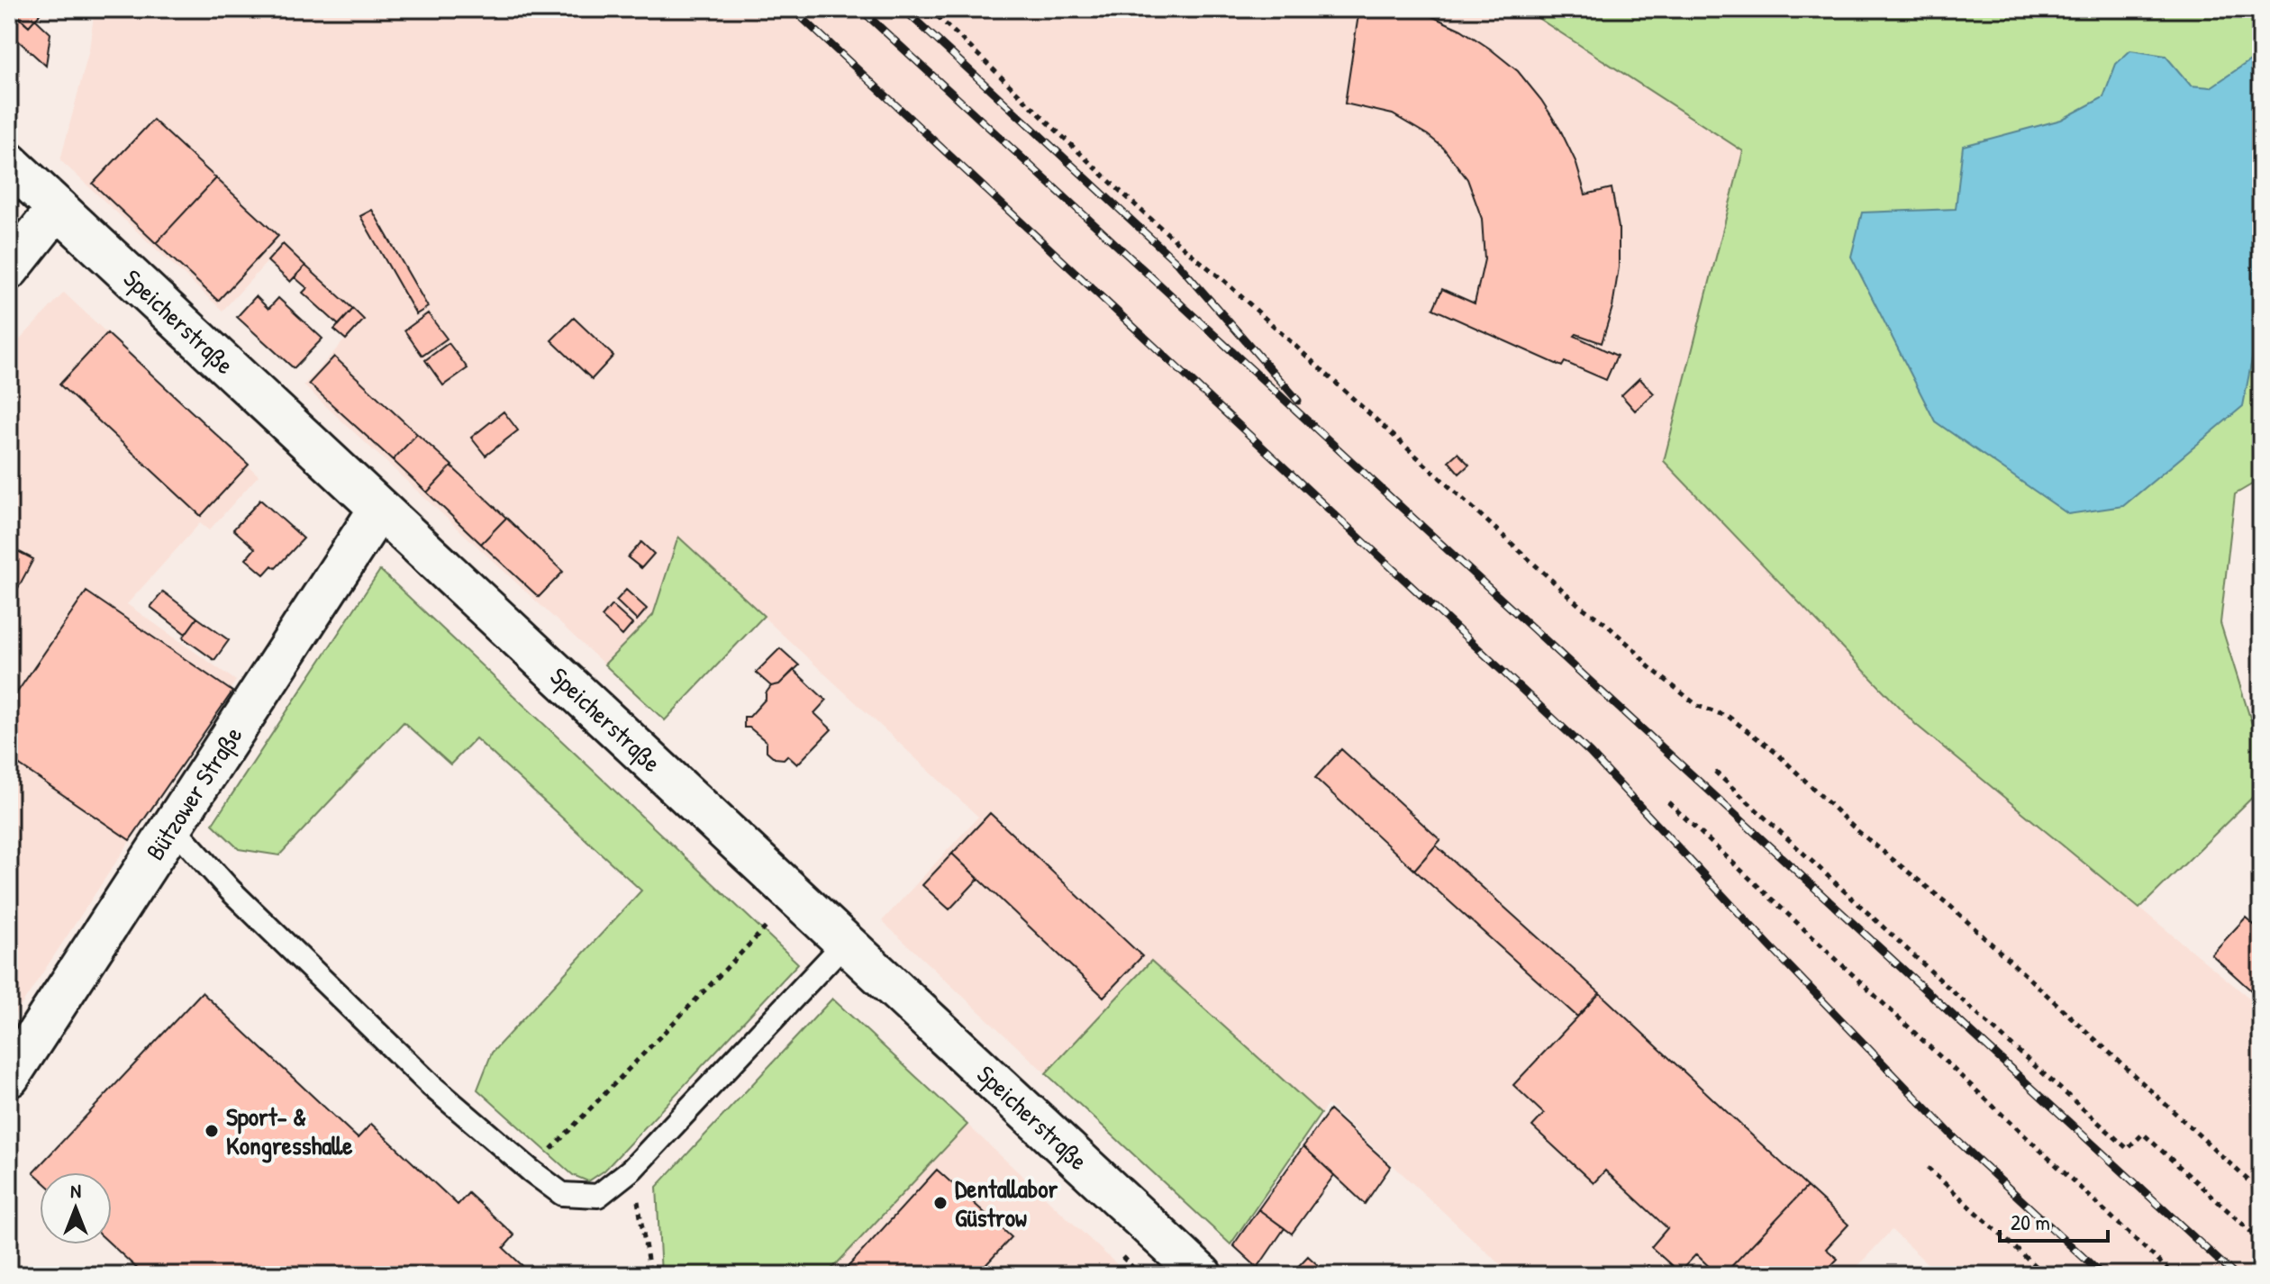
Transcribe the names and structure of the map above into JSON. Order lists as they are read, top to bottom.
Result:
{
  "streets": {
    "street": ["Speicherstraße", "Bützower Straße"]
  },
  "crossings": [
    ["Speicherstraße", "Bützower Straße"]
  ],
  "places": ["Sport- & Kongresshalle", "Dentallabor Güstrow"],
  "scale_bar": "20 m",
  "north": "top"
}
